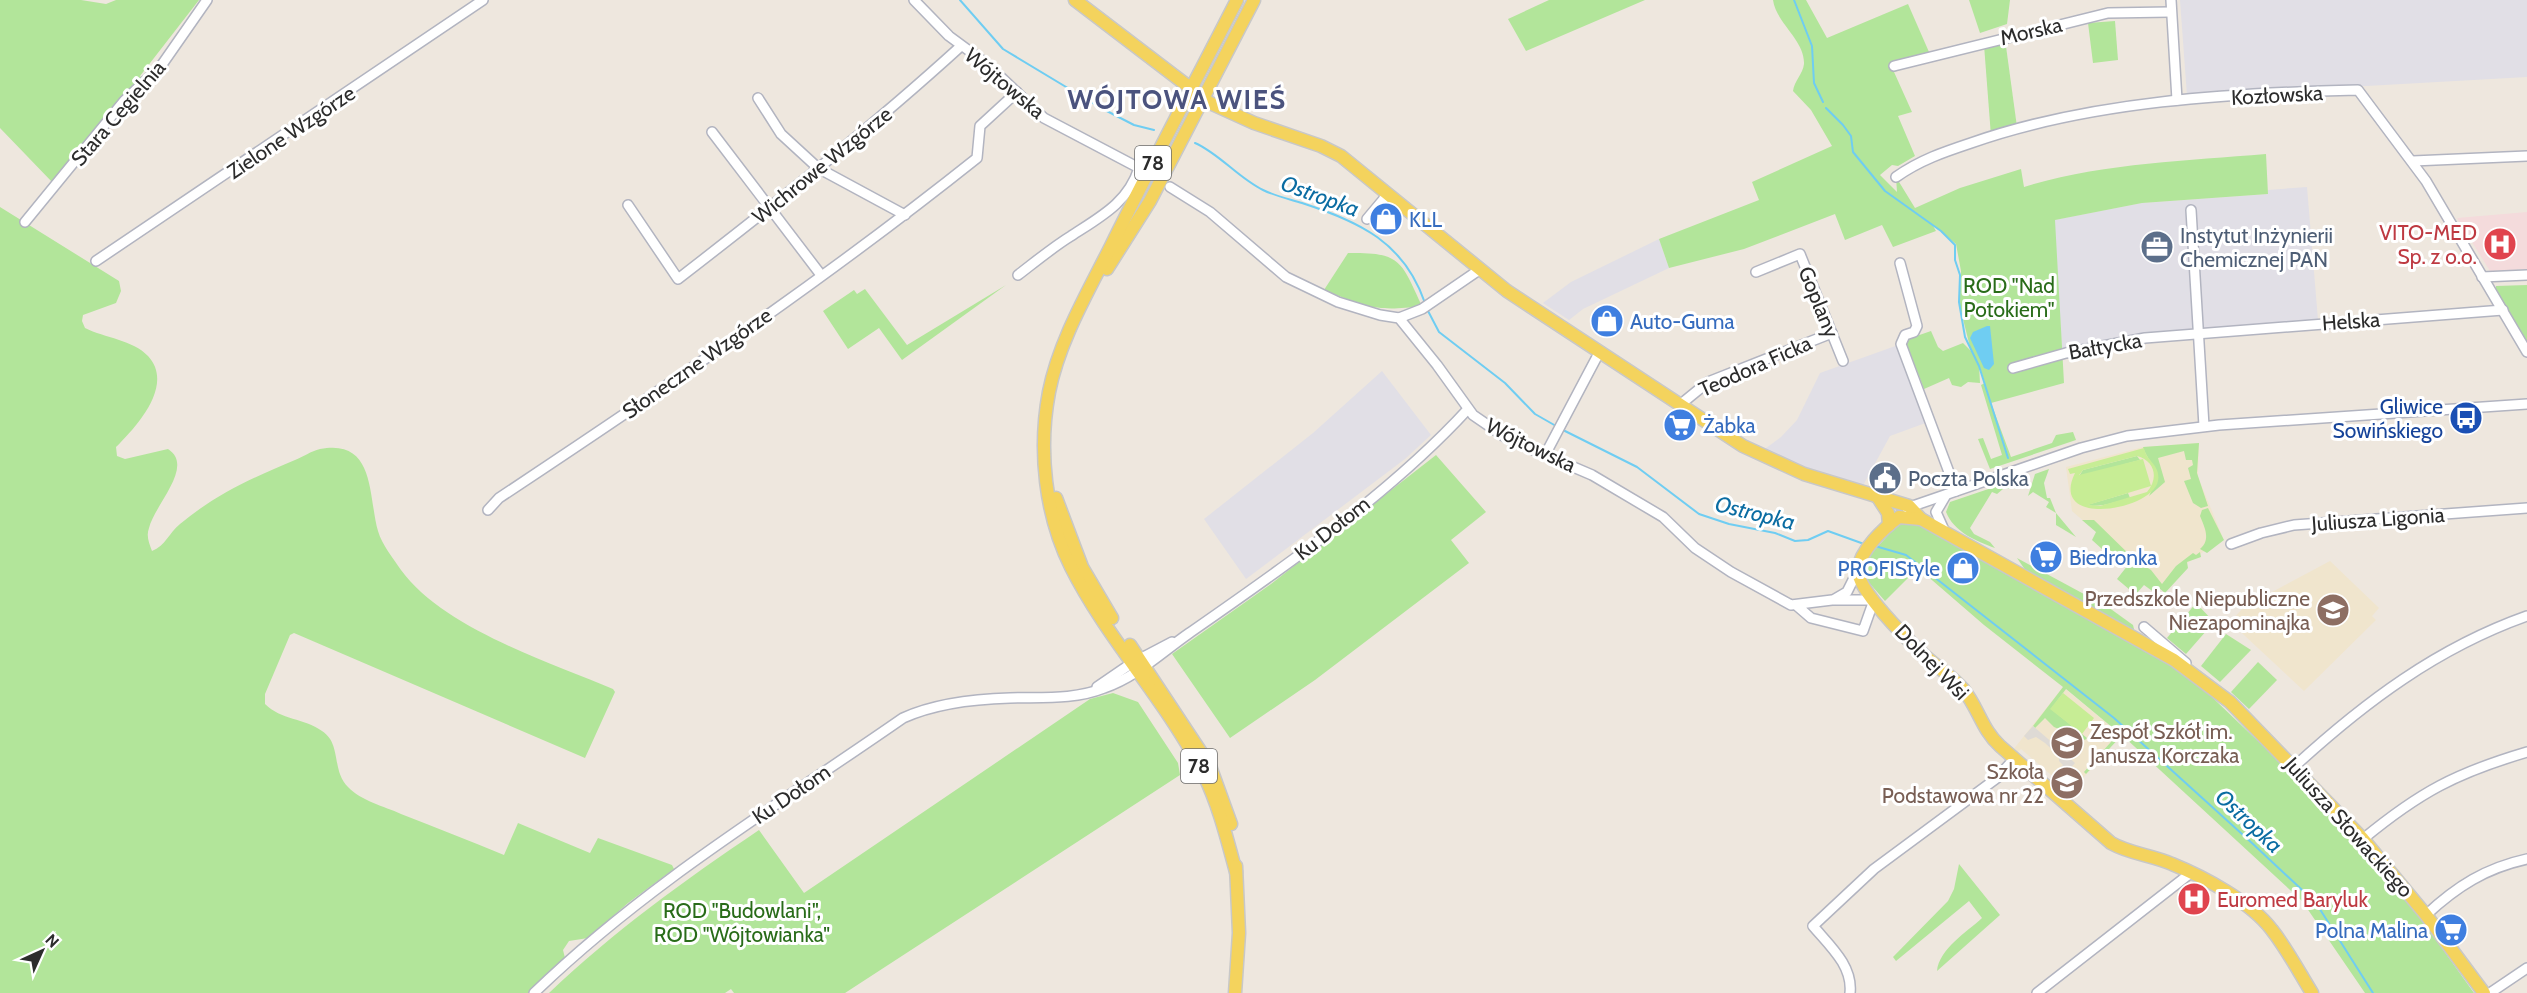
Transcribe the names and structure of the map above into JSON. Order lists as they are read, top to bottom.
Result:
{
  "streets": {
    "main road": ["78", "Dolnej Wsi", "Juliusza Słowackiego"],
    "street": [
      "Morska",
      "Wójtowska",
      "Kozłowska",
      "Stara Cegielnia",
      "Zielone Wzgórze",
      "Wichrowe Wzgórze",
      "Goplany",
      "Helska",
      "Bałtycka",
      "Słoneczne Wzgórze",
      "Teodora Ficka",
      "Juliusza Ligonia",
      "Ku Dołom"
    ]
  },
  "crossings": [
    ["Wójtowska", "Wichrowe Wzgórze"],
    ["Wójtowska", "Słoneczne Wzgórze"],
    ["Wójtowska", "Ku Dołom"],
    ["Wójtowska", "Dolnej Wsi"],
    ["Kozłowska", "Helska"],
    ["78", "Ku Dołom"],
    ["Goplany", "Teodora Ficka"],
    ["Helska", "Bałtycka"]
  ],
  "districts": ["WÓJTOWA WIEŚ"],
  "water": ["Ostropka"],
  "parks": ["ROD \"Nad Potokiem\"", "ROD \"Budowlani\", ROD \"Wójtowianka\""],
  "places": {
    "shop": ["KLL", "Auto-Guma", "PROFIStyle"],
    "hospital": ["VITO-MED Sp. z o.o.", "Euromed Baryluk"],
    "office": ["Instytut Inżynierii Chemicznej PAN"],
    "bus stop": ["Gliwice Sowińskiego"],
    "supermarket": ["Żabka", "Biedronka", "Polna Malina"],
    "public building": ["Poczta Polska"],
    "school or university": ["Przedszkole Niepubliczne Niezapominajka", "Zespół Szkół im. Janusza Korczaka", "Szkoła Podstawowa nr 22"]
  },
  "north": "top right"
}
